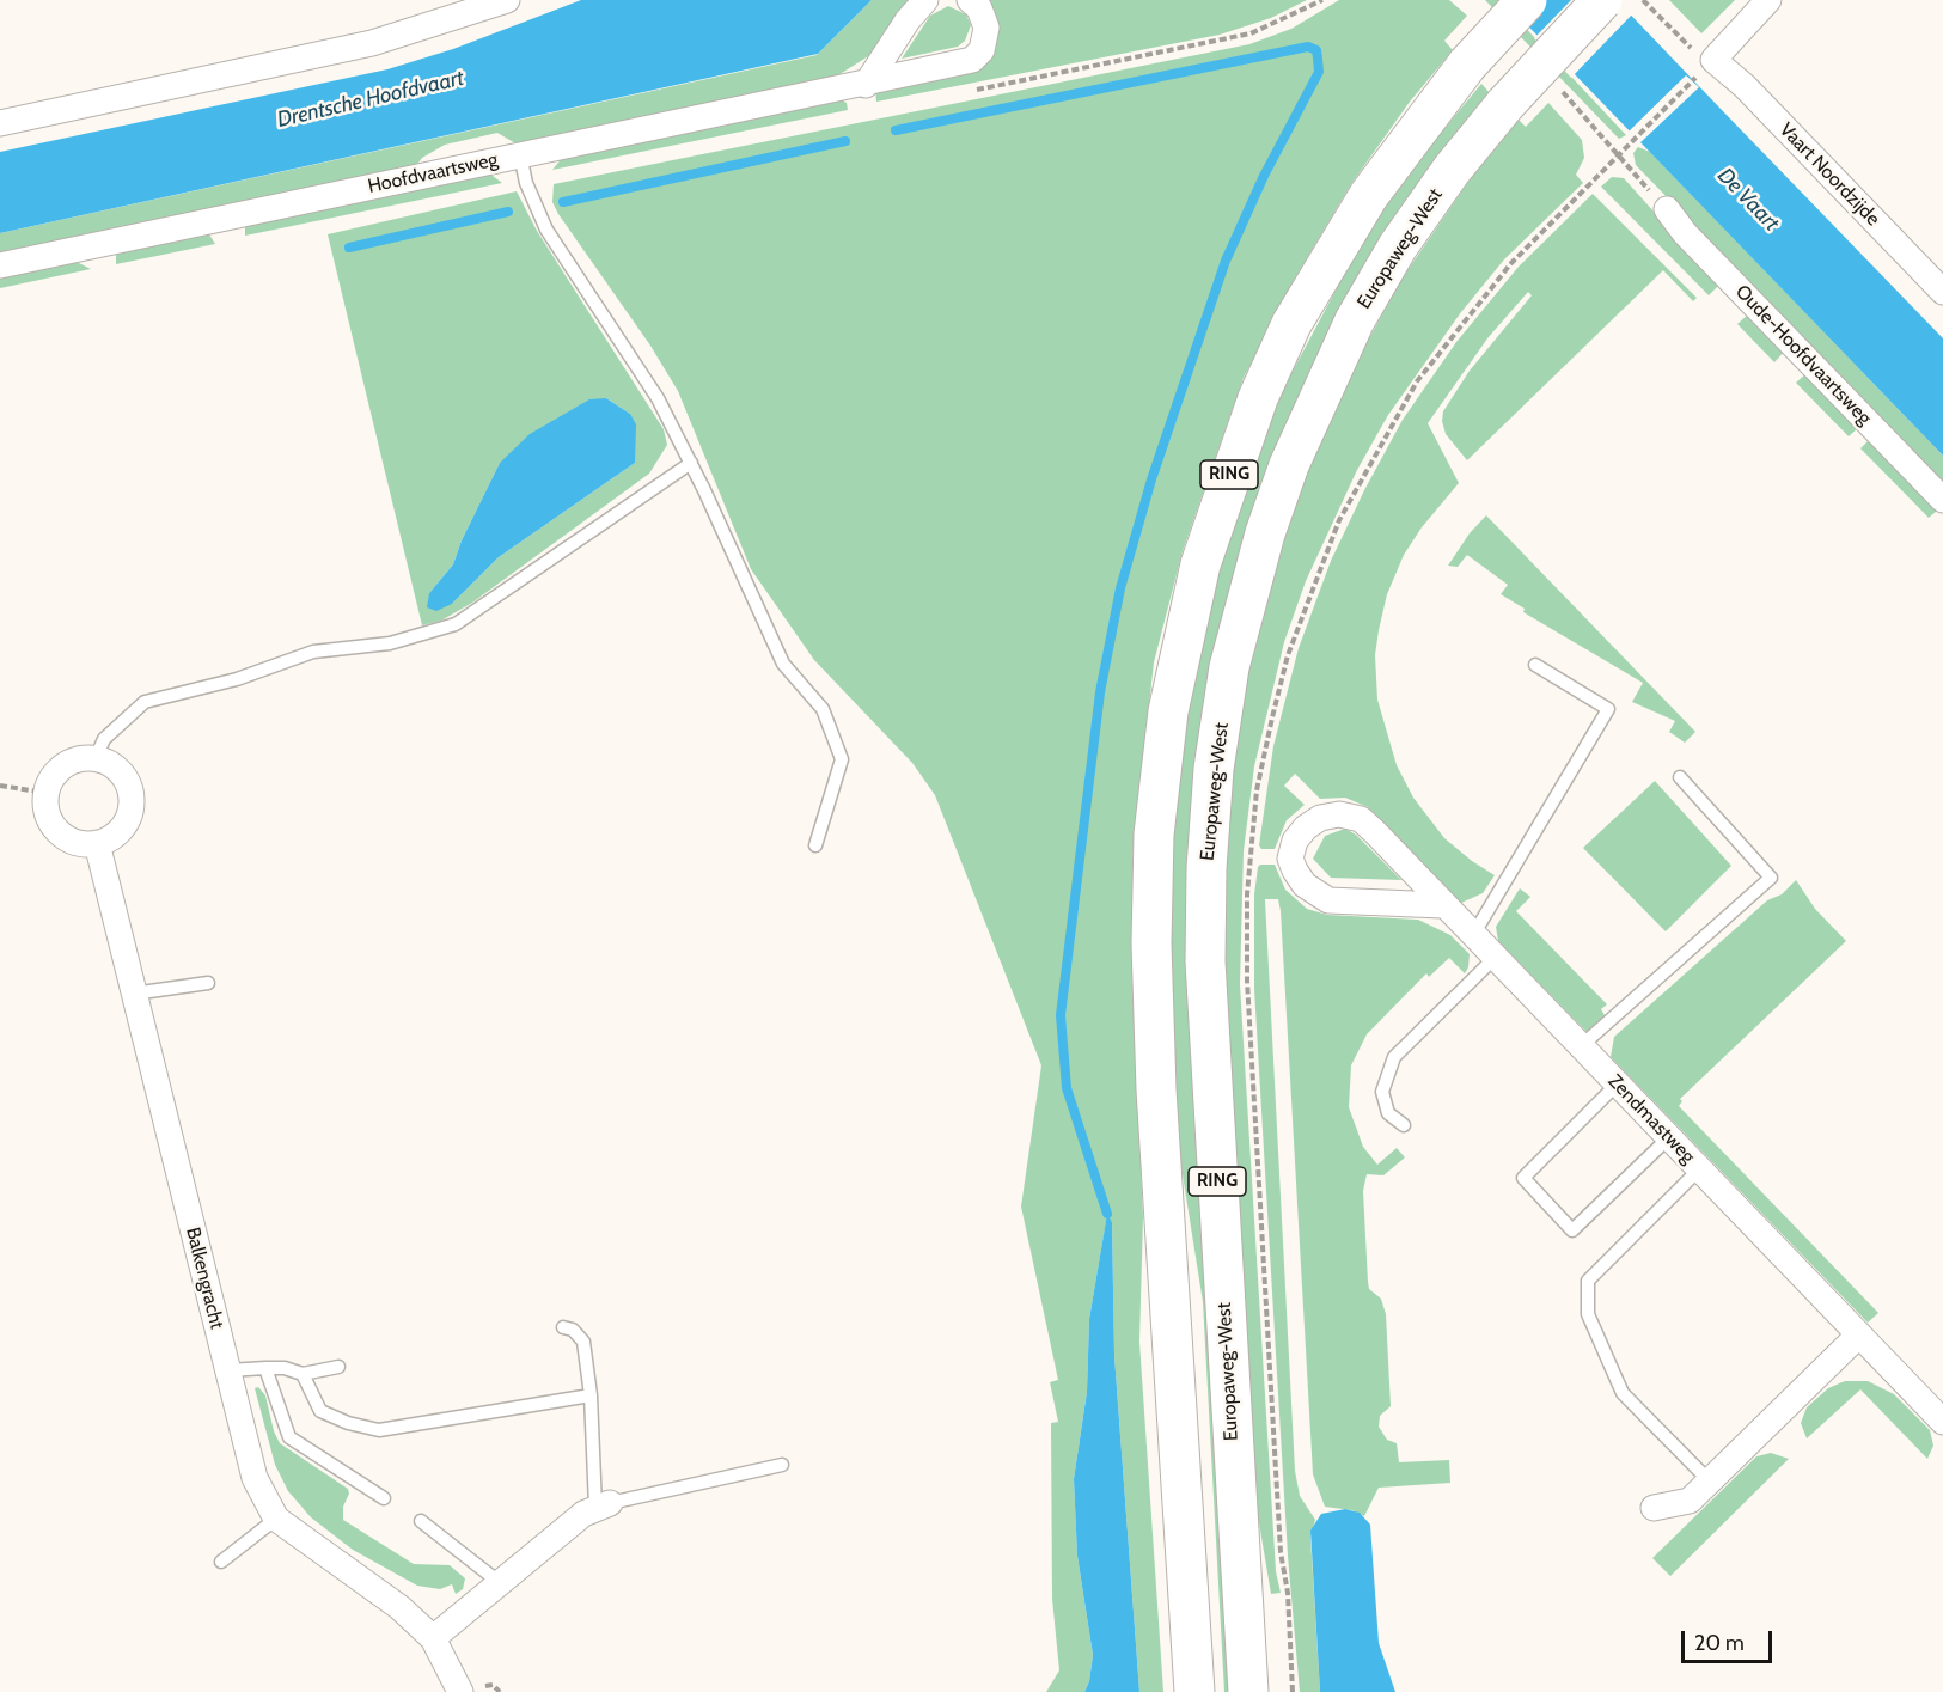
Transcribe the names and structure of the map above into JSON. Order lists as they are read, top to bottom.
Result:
{
  "streets": {
    "main road": ["Europaweg-West", "RING"],
    "street": [
      "Hoofdvaartsweg",
      "Vaart Noordzijde",
      "Oude-Hoofdvaartsweg",
      "Zendmastweg",
      "Balkengracht"
    ]
  },
  "water": ["Drentsche Hoofdvaart", "De Vaart"],
  "scale_bar": "20 m"
}
